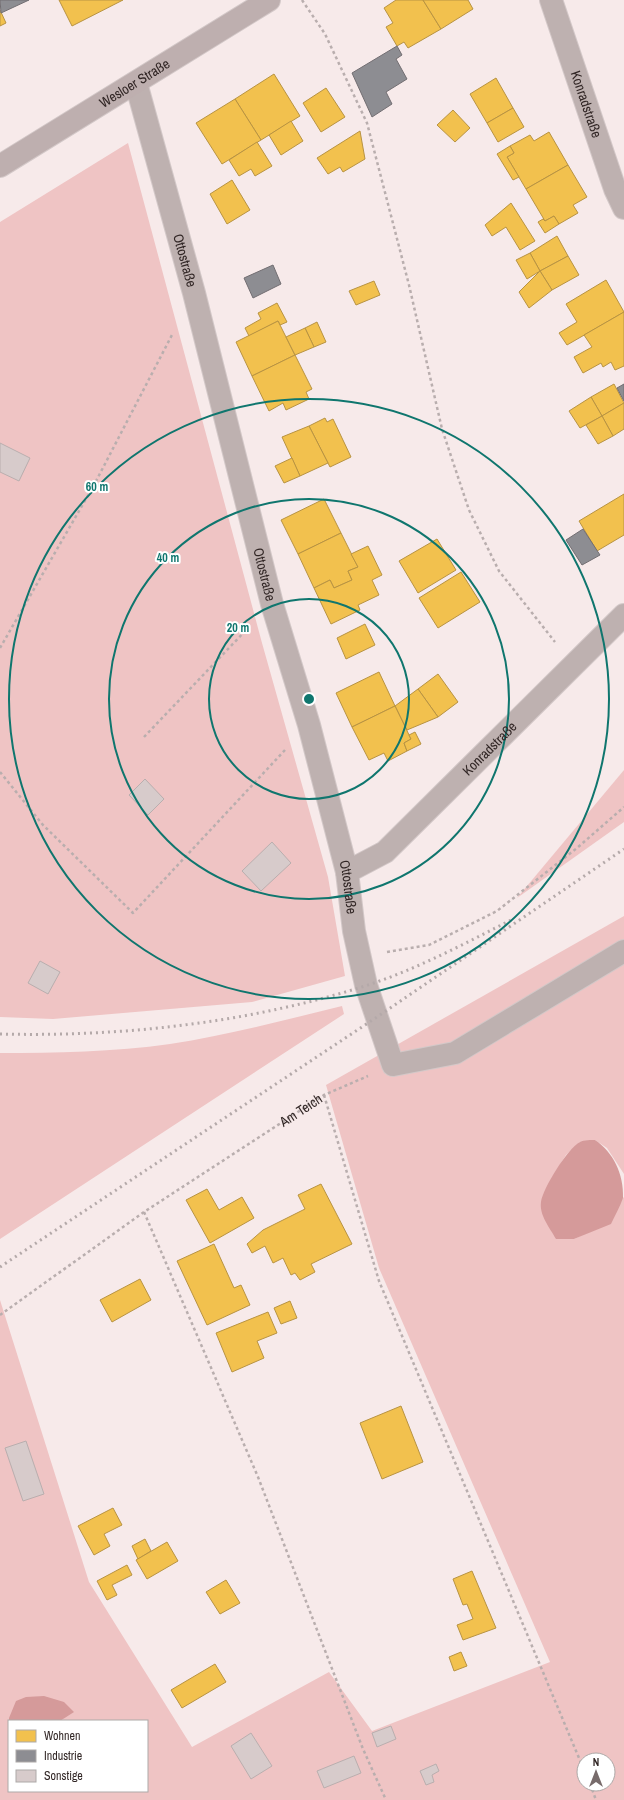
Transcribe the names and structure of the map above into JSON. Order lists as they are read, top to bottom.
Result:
{
  "streets": {
    "street": ["Wesloer Straße", "Konradstraße", "Ottostraße"],
    "path": ["Am Teich"]
  },
  "crossings": [
    ["Wesloer Straße", "Ottostraße"],
    ["Konradstraße", "Ottostraße"],
    ["Ottostraße", "Am Teich"]
  ],
  "legend": ["Wohnen", "Industrie", "Sonstige"],
  "north": "top",
  "rings": ["60 m", "40 m", "20 m"]
}
